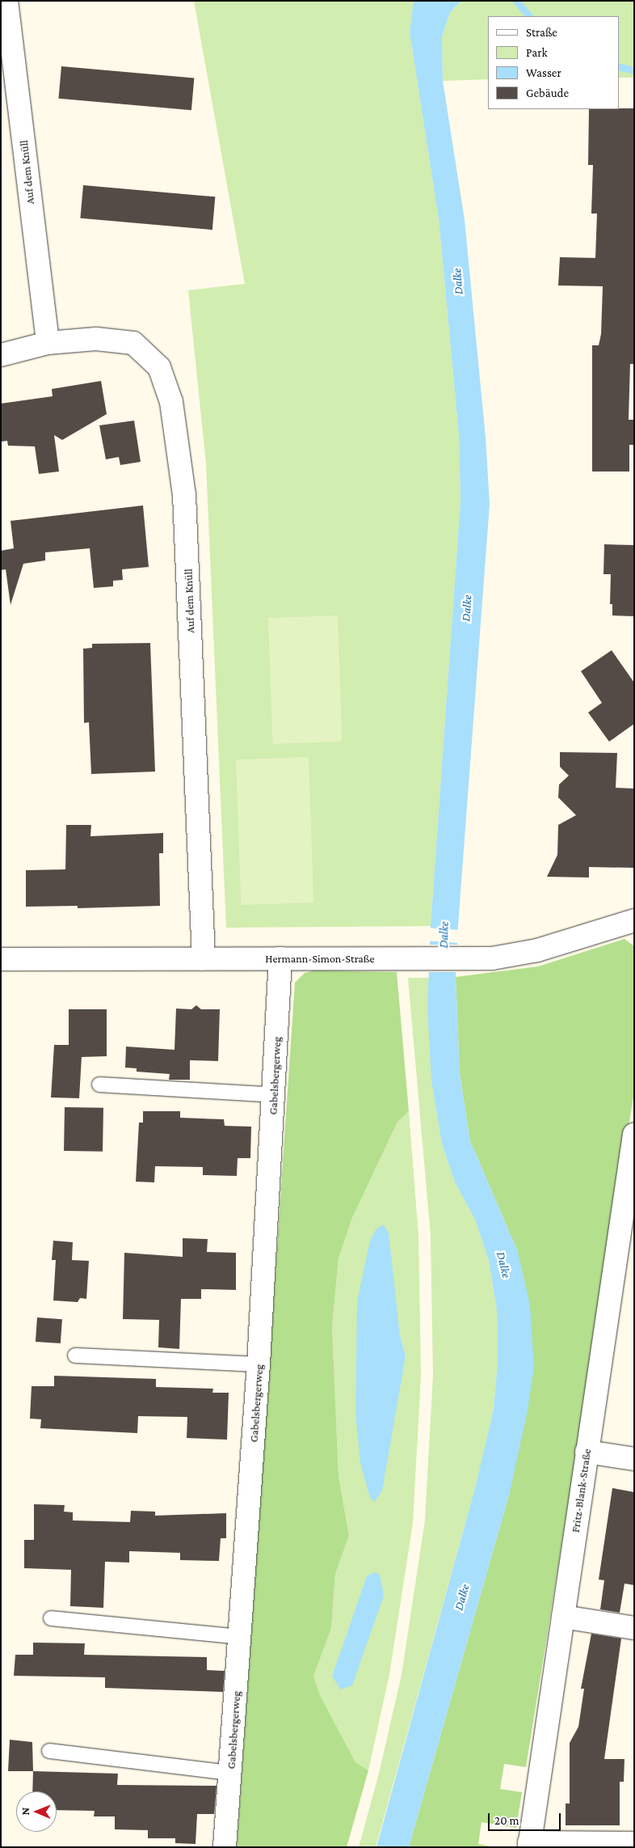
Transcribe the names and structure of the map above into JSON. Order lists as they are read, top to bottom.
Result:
{
  "streets": {
    "street": [
      "Auf dem Knüll",
      "Hermann-Simon-Straße",
      "Gabelsbergerweg",
      "Fritz-Blank-Straße"
    ]
  },
  "crossings": [
    ["Auf dem Knüll", "Hermann-Simon-Straße"],
    ["Hermann-Simon-Straße", "Gabelsbergerweg"]
  ],
  "water": ["Dalke"],
  "legend": [
    "Straße",
    "Park",
    "Wasser",
    "Gebäude"
  ],
  "scale_bar": "20 m",
  "north": "left"
}
